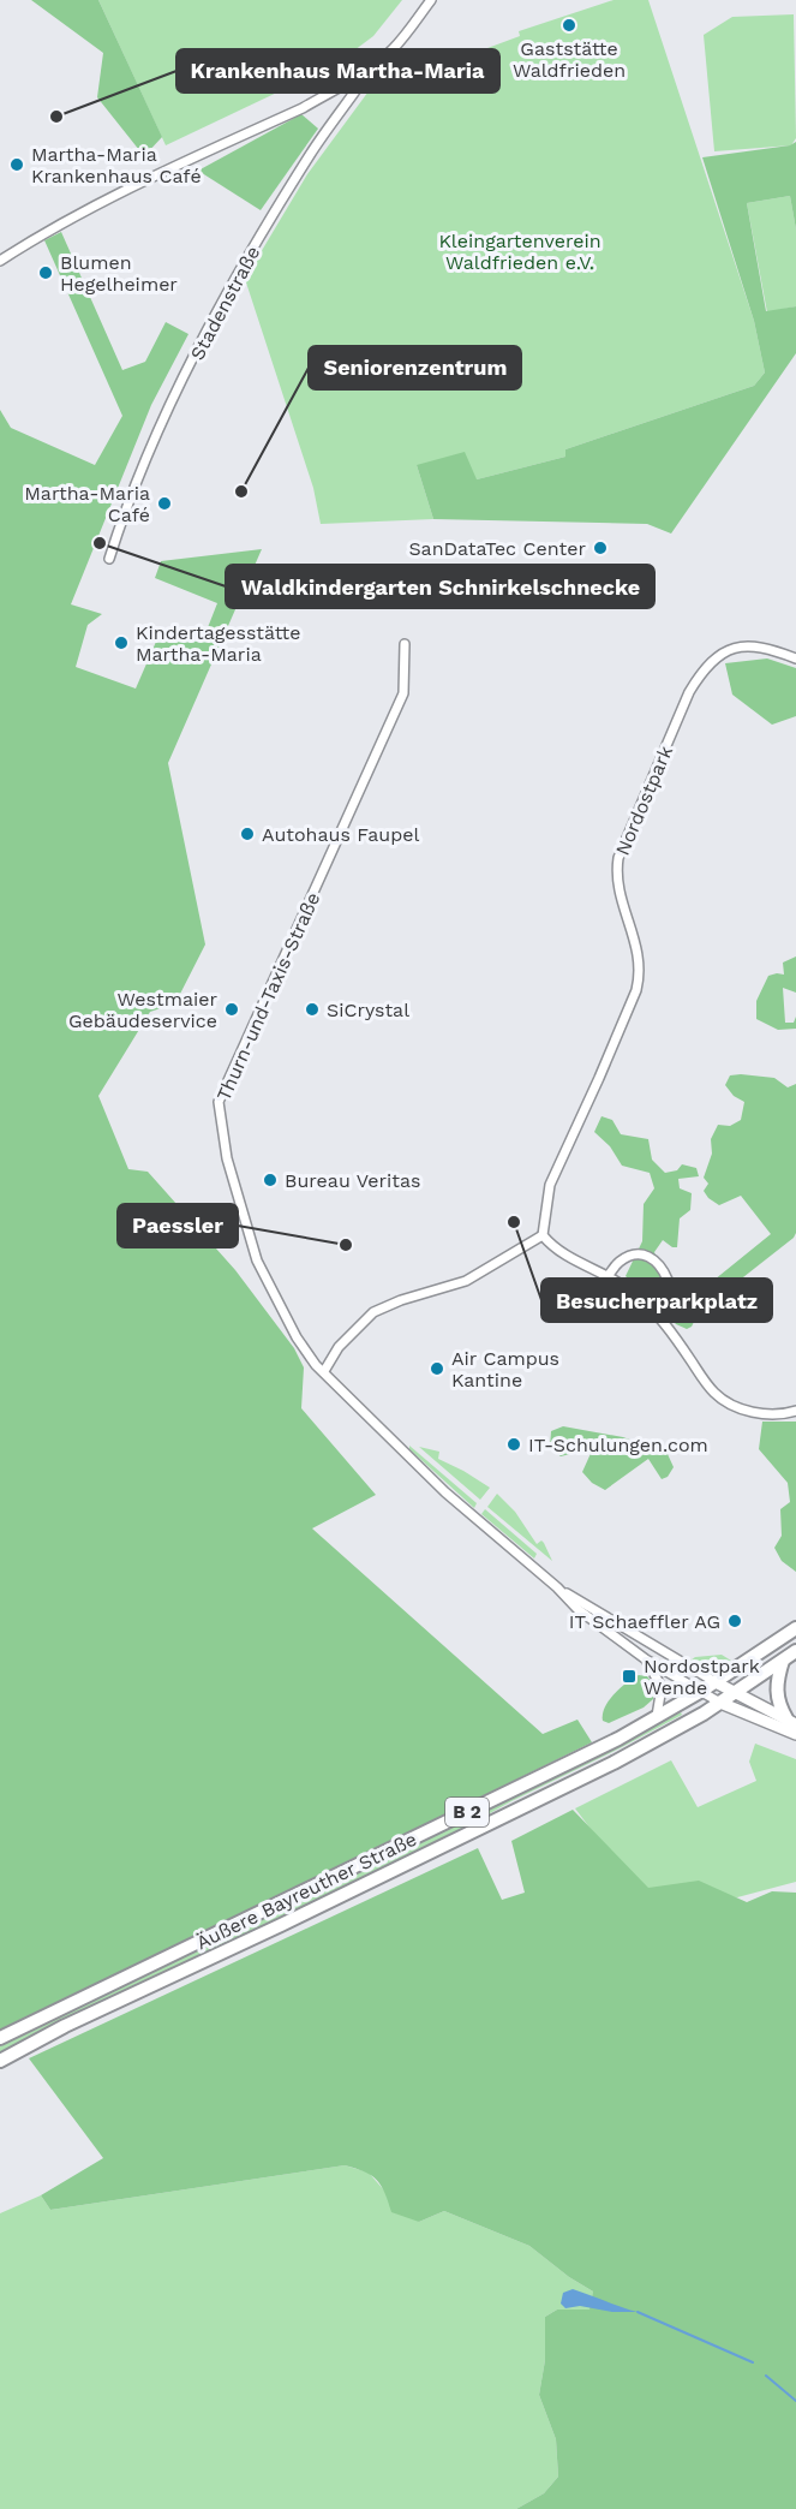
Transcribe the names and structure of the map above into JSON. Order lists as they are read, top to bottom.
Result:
{
  "streets": {
    "main road": ["B 2", "Äußere Bayreuther Straße"],
    "street": ["Stadenstraße", "Nordostpark", "Thurn-und-Taxis-Straße"]
  },
  "crossings": [
    ["Thurn-und-Taxis-Straße", "Äußere Bayreuther Straße"]
  ],
  "parks": ["Kleingartenverein Waldfrieden e.V."],
  "places": {
    "other": [
      "Gaststätte Waldfrieden",
      "Krankenhaus Martha-Maria",
      "Martha-Maria Krankenhaus Café",
      "Blumen Hegelheimer",
      "Seniorenzentrum",
      "Martha-Maria Café",
      "Waldkindergarten Schnirkelschnecke",
      "SanDataTec Center",
      "Kindertagesstätte Martha-Maria",
      "Autohaus Faupel",
      "Westmaier Gebäudeservice",
      "SiCrystal",
      "Bureau Veritas",
      "Besucherparkplatz",
      "Paessler",
      "Air Campus Kantine",
      "IT-Schulungen.com",
      "IT Schaeffler AG"
    ],
    "transit": ["Nordostpark Wende"]
  }
}
